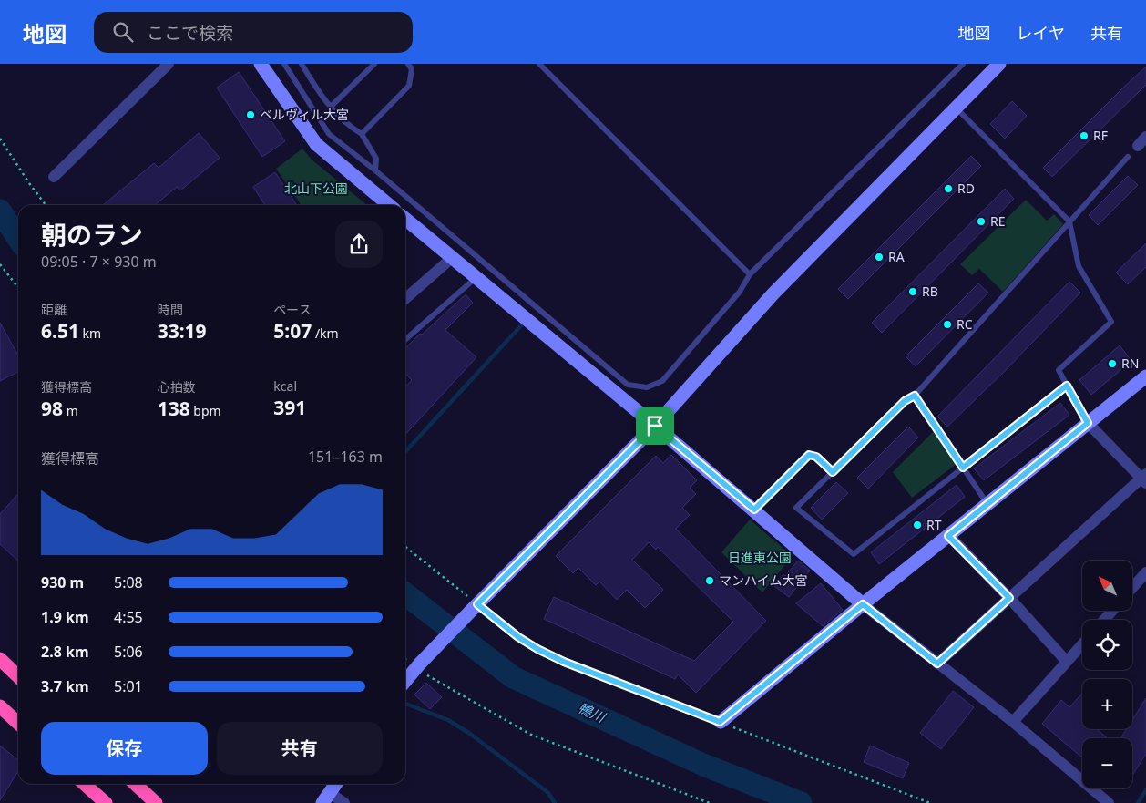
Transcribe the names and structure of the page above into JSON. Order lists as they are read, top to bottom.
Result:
{
  "water": ["鴨川"],
  "parks": ["北山下公園", "日進東公園"],
  "places": [
    "ベルヴィル大宮",
    "RF",
    "RD",
    "RE",
    "RA",
    "RB",
    "RC",
    "RN",
    "RT",
    "マンハイム大宮"
  ],
  "north": "top left",
  "page": {
    "header": "地図",
    "search": "ここで検索",
    "nav": ["地図", "レイヤ", "共有"],
    "heading": ["朝のラン", "09:05 · 7 × 930 m"],
    "stats": [
      ["距離", "6.51 km"],
      ["時間", "33:19"],
      ["ペース", "5:07 /km"],
      ["獲得標高", "98 m"],
      ["心拍数", "138 bpm"],
      ["kcal", "391"]
    ],
    "chart": ["獲得標高", "151–163 m"],
    "map_buttons": ["+", "−"],
    "list": [
      {
        "name": "930 m",
        "note": "5:08"
      },
      {
        "name": "1.9 km",
        "note": "4:55"
      },
      {
        "name": "2.8 km",
        "note": "5:06"
      },
      {
        "name": "3.7 km",
        "note": "5:01"
      }
    ],
    "buttons": ["保存", "共有"]
  }
}
